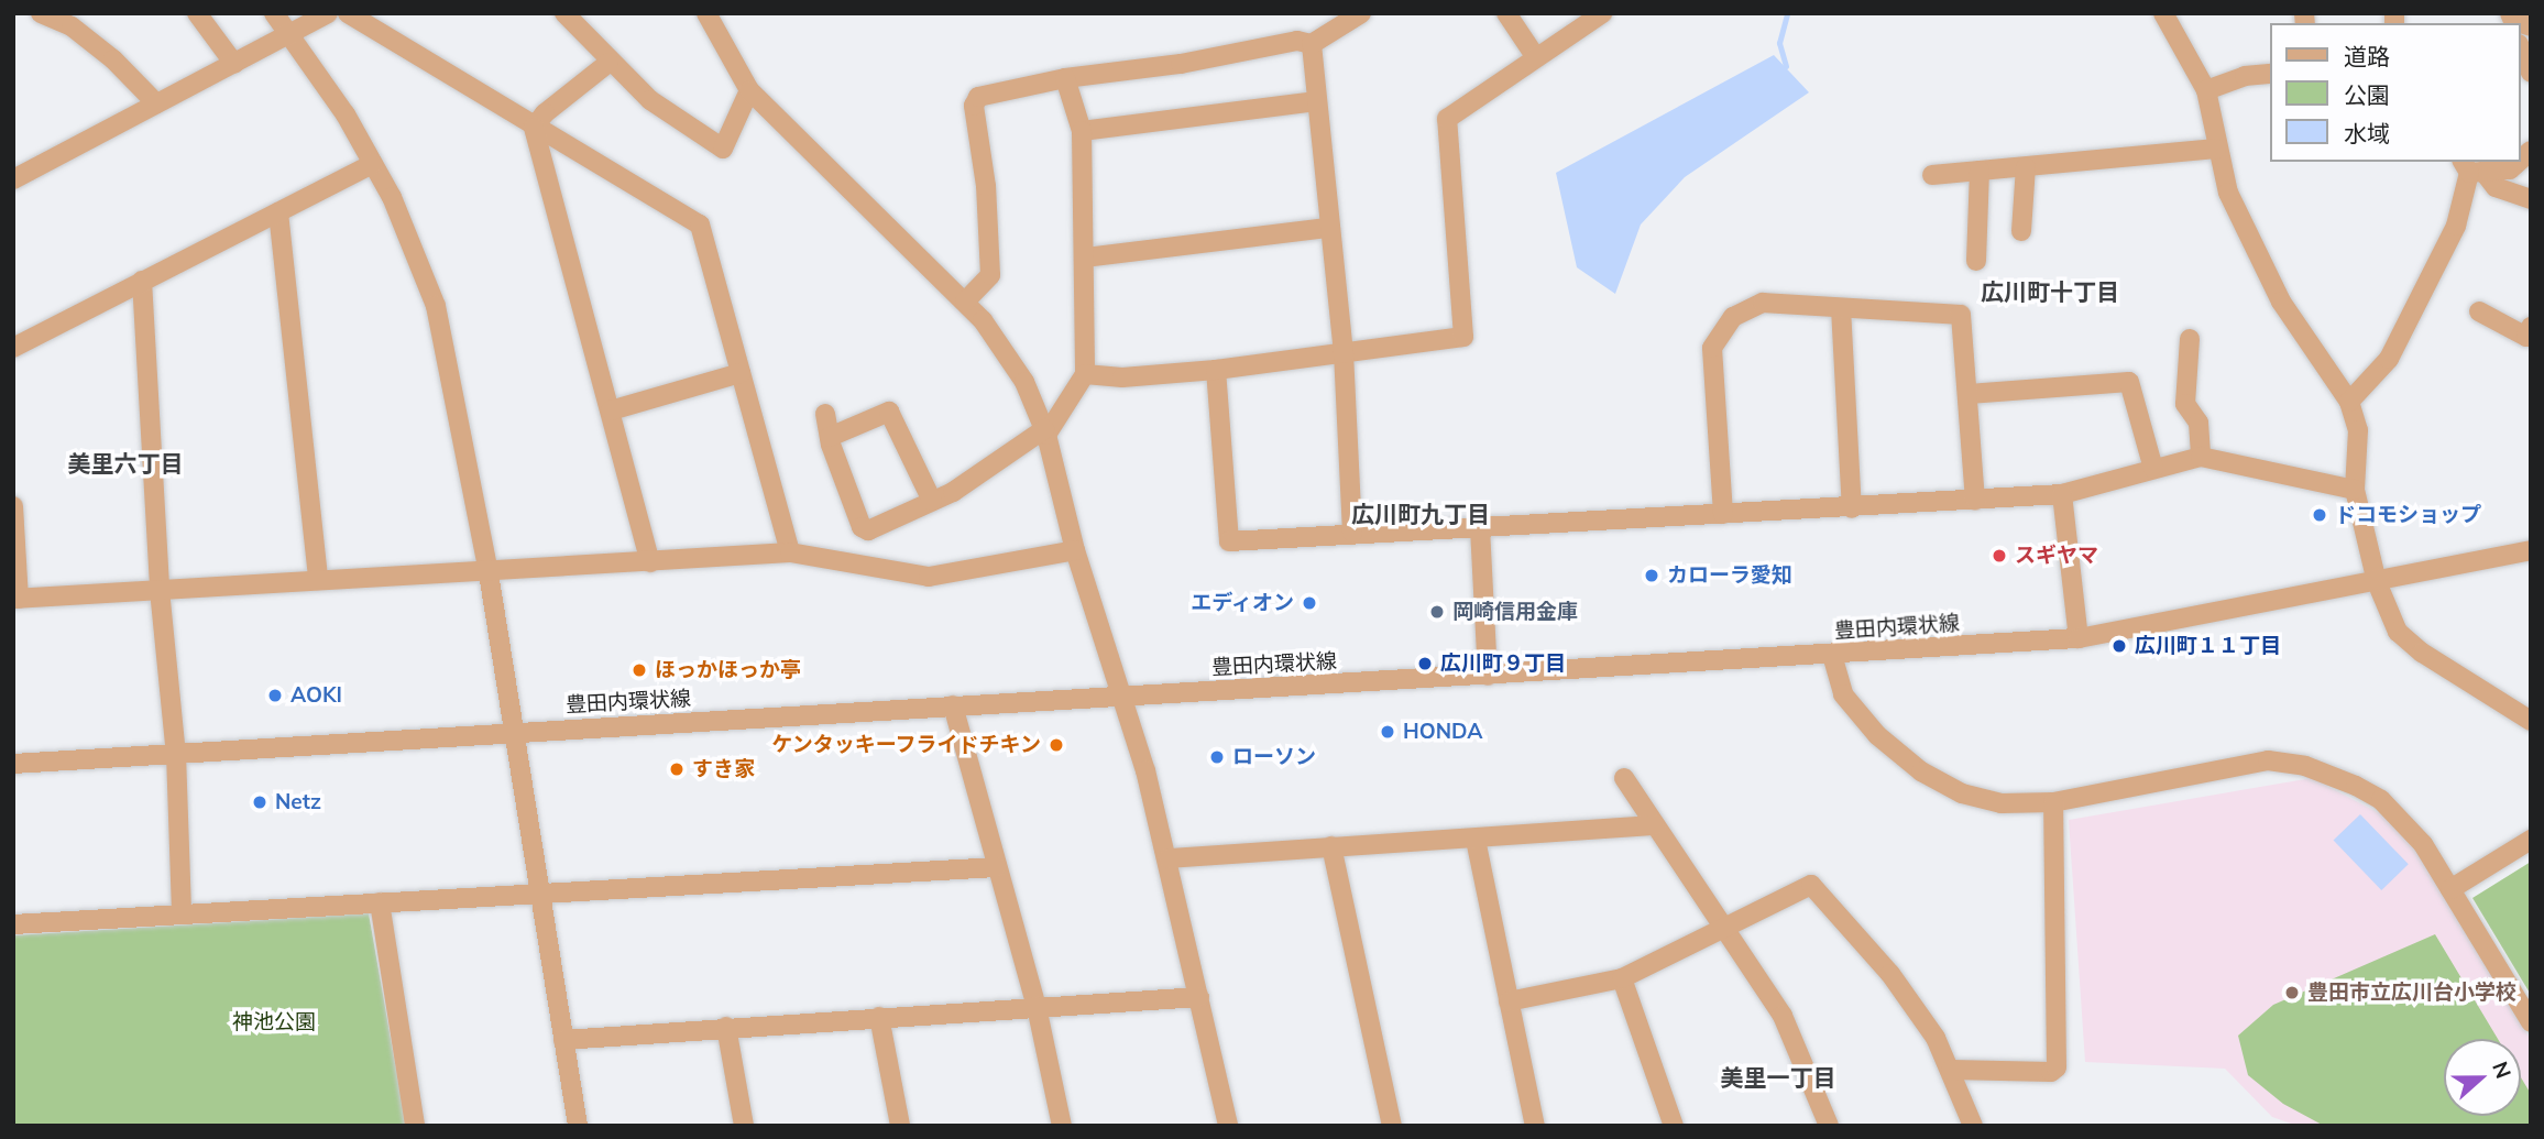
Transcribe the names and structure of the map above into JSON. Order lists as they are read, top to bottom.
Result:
{
  "streets": {
    "street": ["豊田内環状線"]
  },
  "districts": [
    "広川町十丁目",
    "美里六丁目",
    "広川町九丁目",
    "美里一丁目"
  ],
  "parks": ["神池公園"],
  "places": [
    "ドコモショップ",
    "スギヤマ",
    "カローラ愛知",
    "エディオン",
    "岡崎信用金庫",
    "広川町１１丁目",
    "広川町９丁目",
    "ほっかほっか亭",
    "AOKI",
    "HONDA",
    "ケンタッキーフライドチキン",
    "ローソン",
    "すき家",
    "Netz",
    "豊田市立広川台小学校"
  ],
  "legend": ["道路", "公園", "水域"],
  "north": "right"
}
